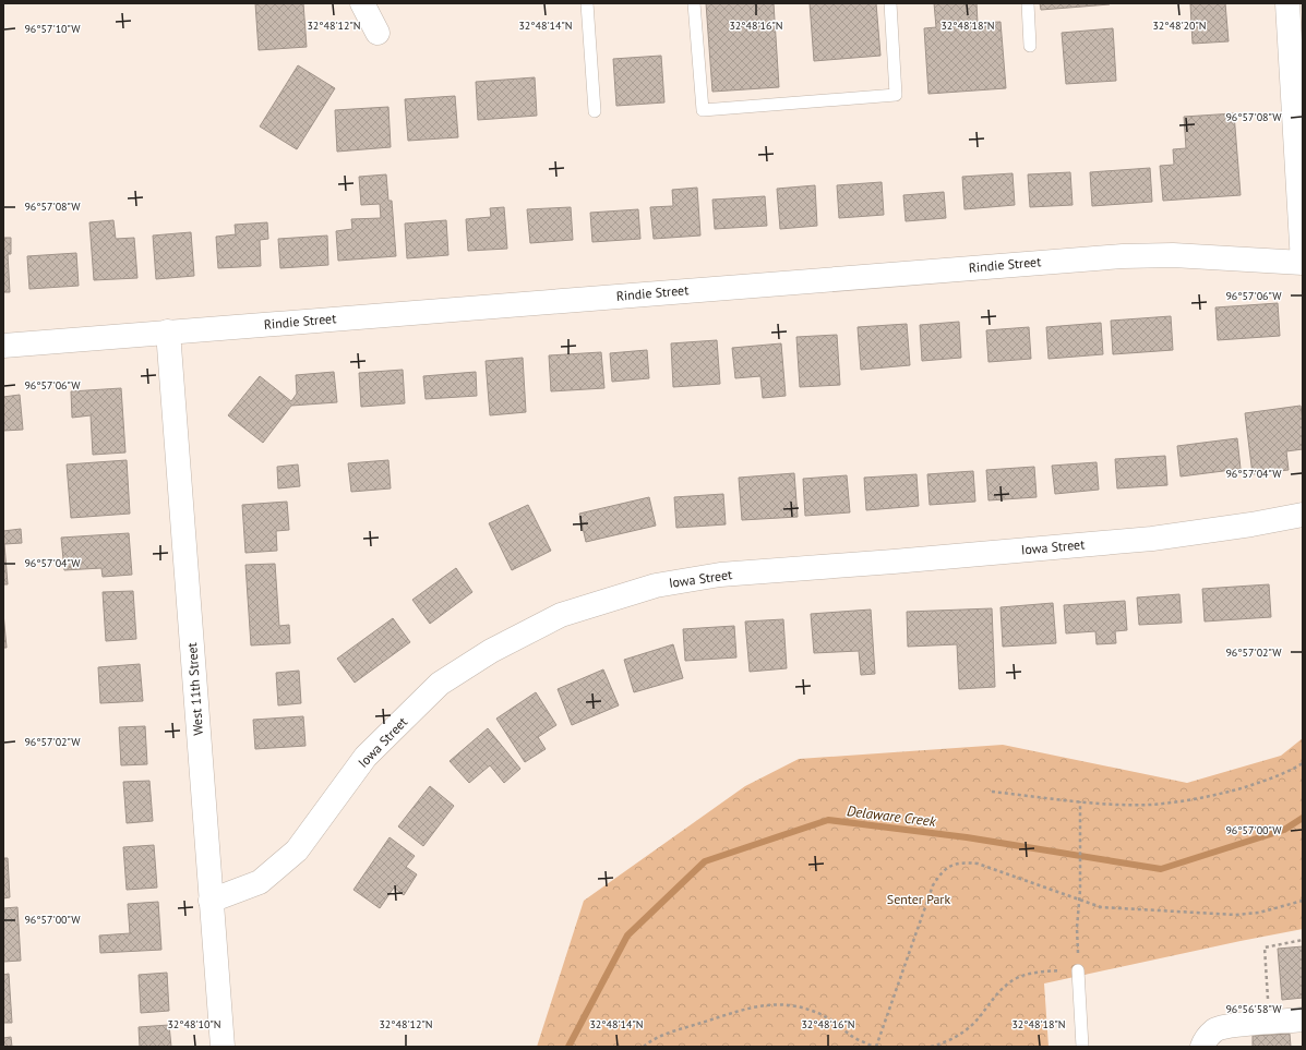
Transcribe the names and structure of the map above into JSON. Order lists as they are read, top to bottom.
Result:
{
  "streets": {
    "street": ["Rindie Street", "Iowa Street", "West 11th Street"]
  },
  "crossings": [
    ["Rindie Street", "West 11th Street"],
    ["Iowa Street", "West 11th Street"]
  ],
  "water": ["Delaware Creek"],
  "parks": ["Senter Park"],
  "coordinates": [
    "32°48'12\"N",
    "32°48'14\"N",
    "32°48'16\"N",
    "32°48'18\"N",
    "32°48'20\"N",
    "96°57'10\"W",
    "96°57'08\"W",
    "96°57'06\"W",
    "96°57'04\"W",
    "96°57'02\"W",
    "96°57'00\"W",
    "96°56'58\"W",
    "32°48'10\"N"
  ]
}
